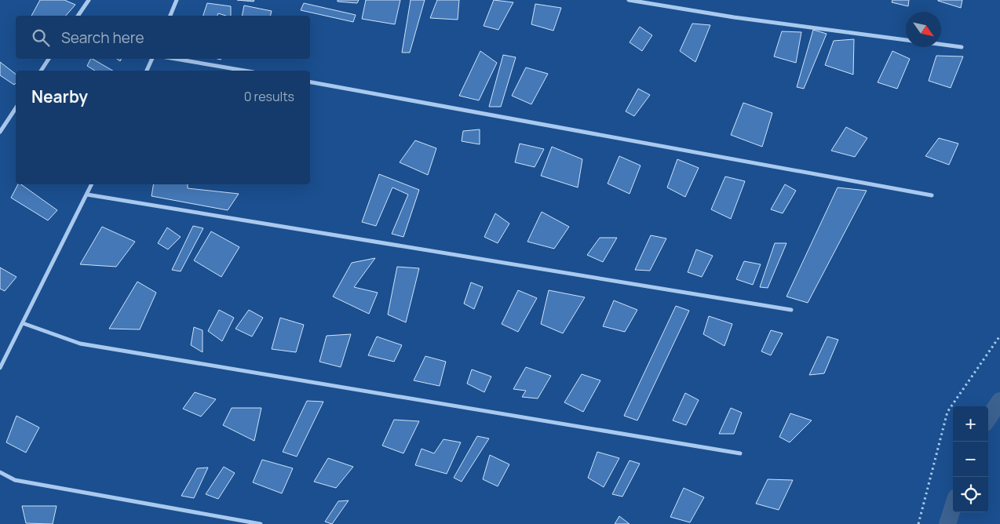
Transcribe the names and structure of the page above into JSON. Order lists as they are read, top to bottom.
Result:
{
  "north": "bottom right",
  "page": {
    "search": "Search here",
    "heading": ["Nearby", "0 results"],
    "map_buttons": ["+", "−"]
  }
}
